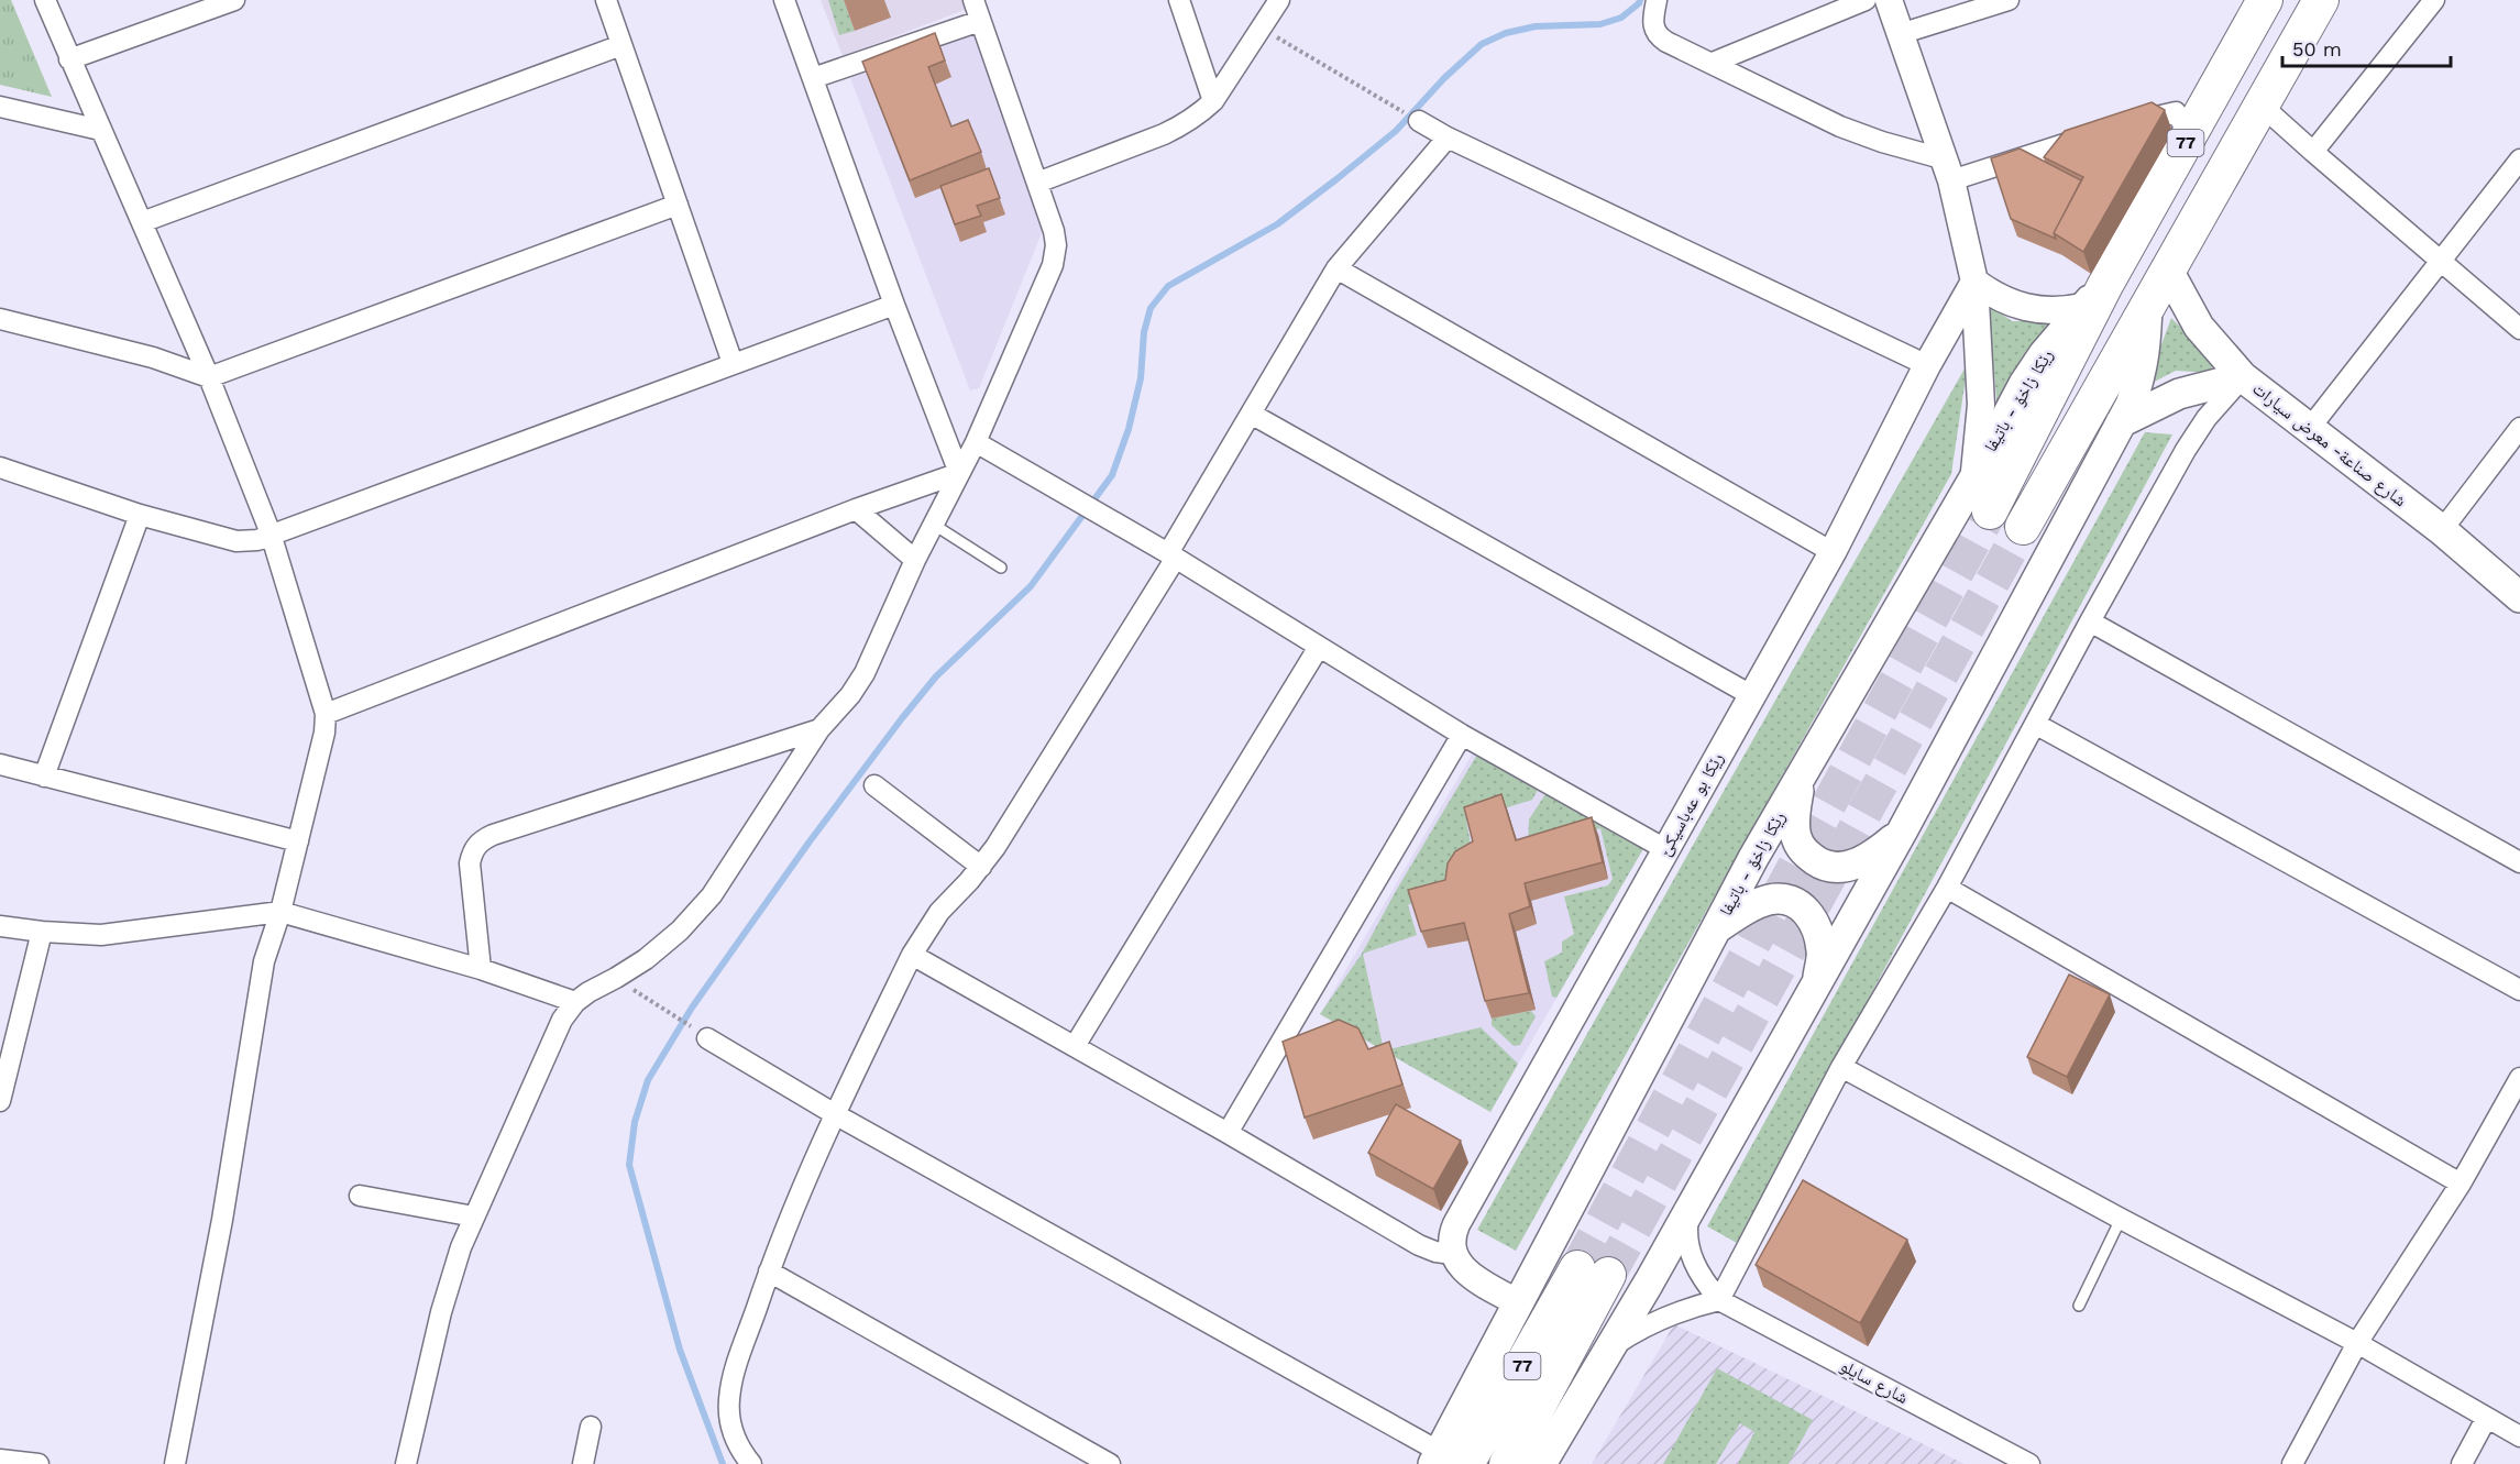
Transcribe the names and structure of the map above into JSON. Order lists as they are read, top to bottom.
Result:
{
  "streets": {
    "highway": ["77", "رێکا زاخۆ - باتیفا"],
    "main road": ["شارع صناعة- معرض سيارات"],
    "street": ["رێكا بو عه‌باسيكێ", "شارع سايلو"]
  },
  "crossings": [
    ["77", "رێکا زاخۆ - باتیفا"],
    ["77", "شارع صناعة- معرض سيارات"]
  ],
  "scale_bar": "50 m"
}
